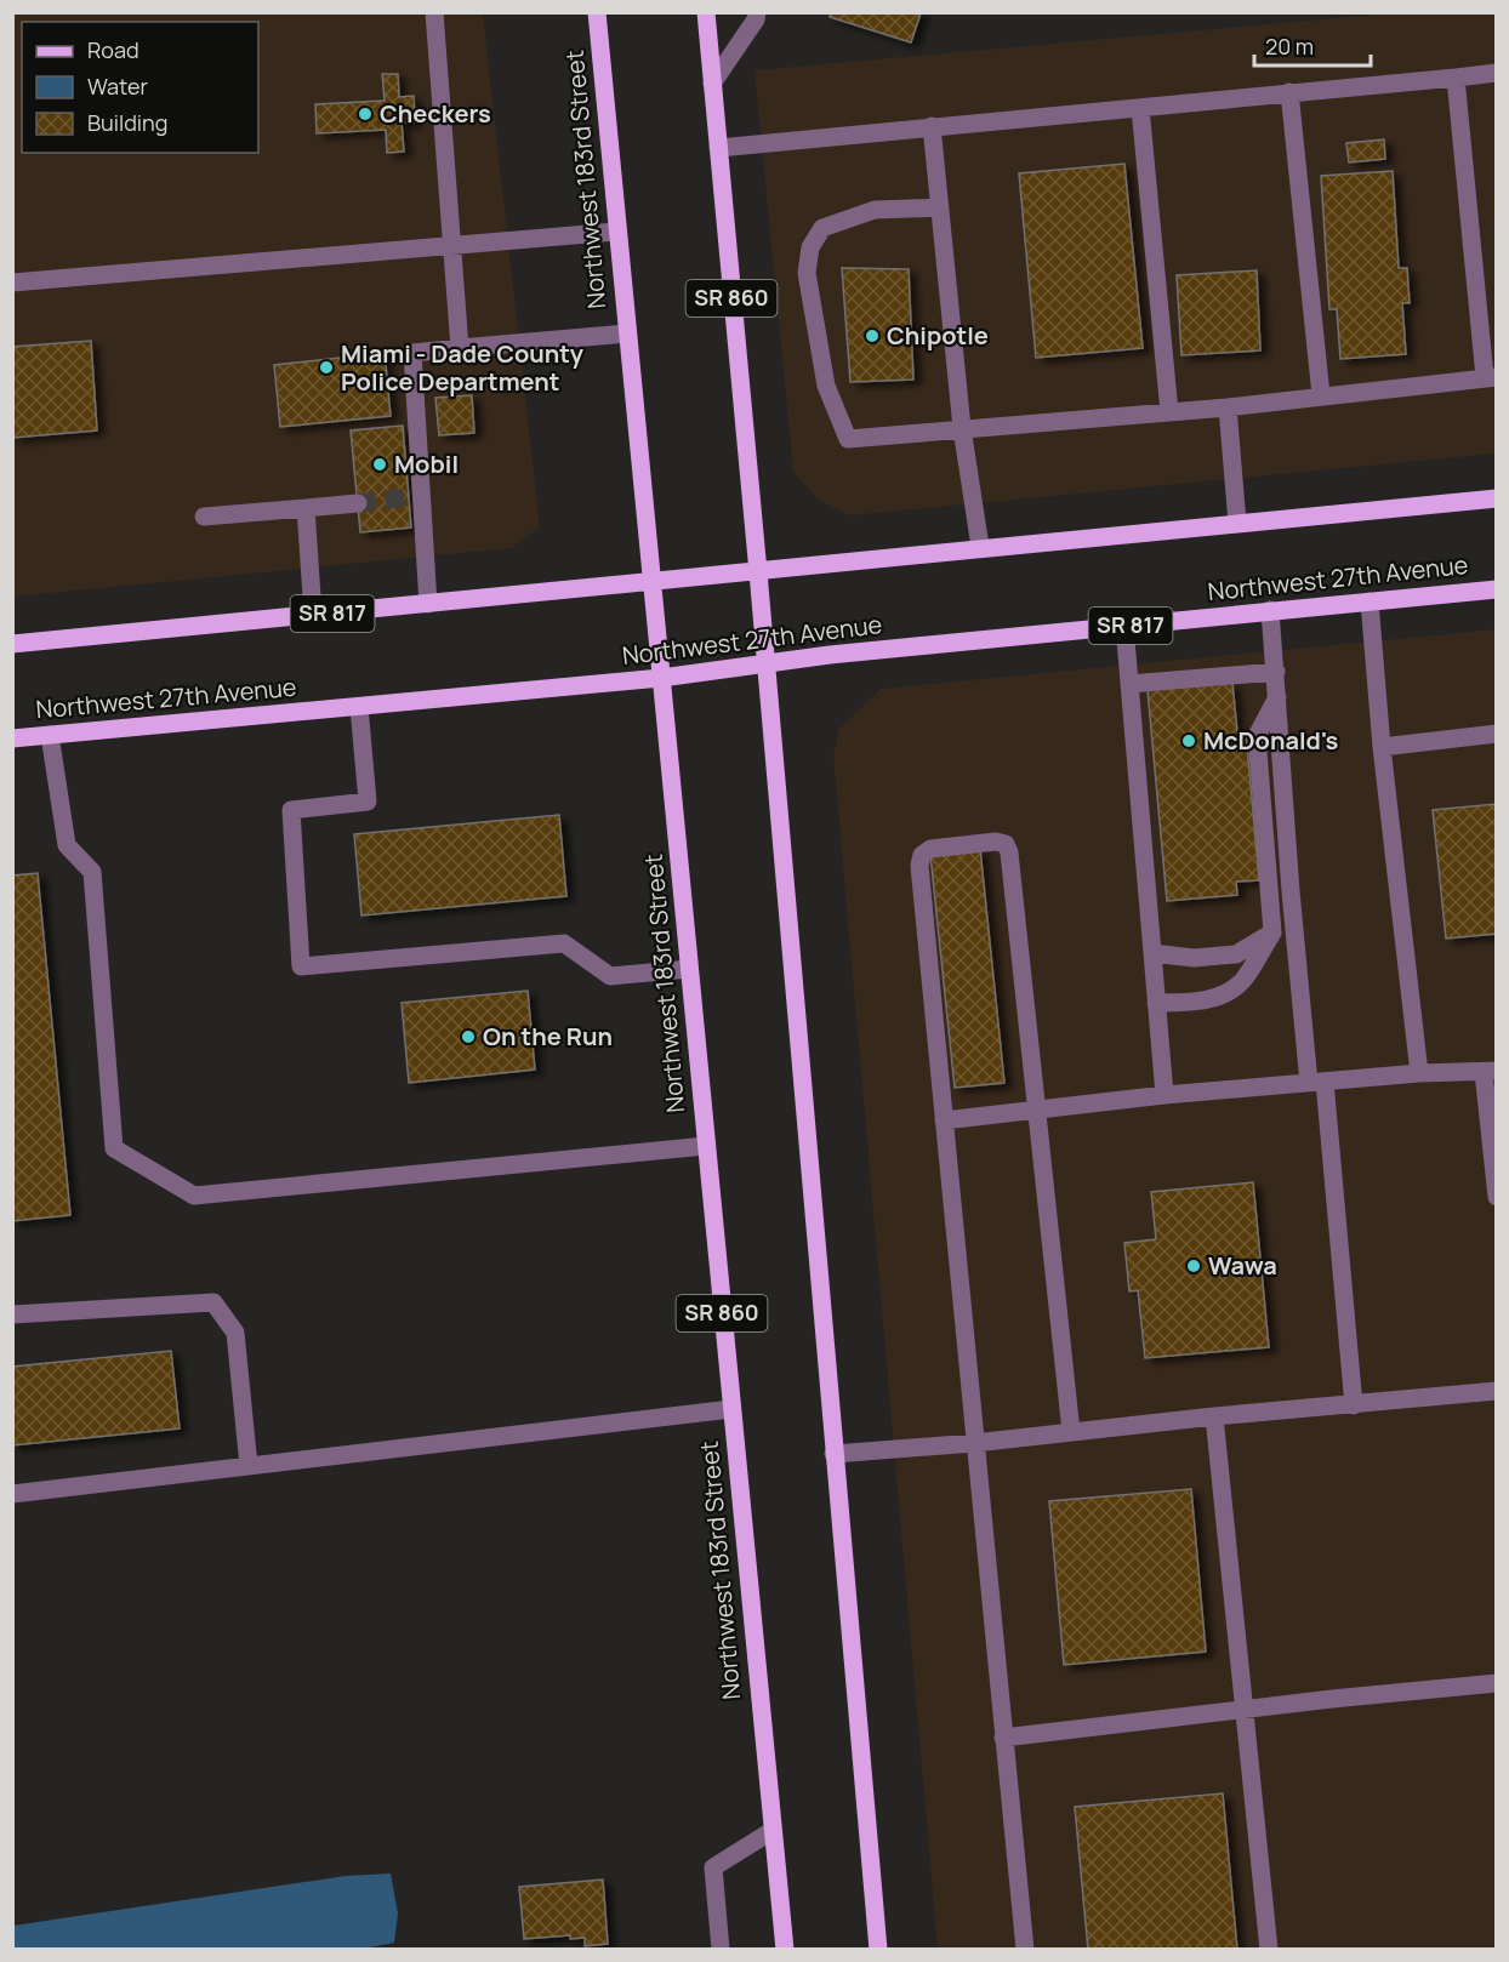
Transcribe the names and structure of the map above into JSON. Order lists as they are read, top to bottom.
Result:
{
  "streets": {
    "main road": [
      "Northwest 183rd Street",
      "SR 860",
      "Northwest 27th Avenue",
      "SR 817"
    ]
  },
  "crossings": [
    ["Northwest 183rd Street", "Northwest 27th Avenue"],
    ["Northwest 183rd Street", "SR 817"],
    ["SR 860", "Northwest 27th Avenue"],
    ["SR 860", "SR 817"]
  ],
  "places": [
    "Checkers",
    "Chipotle",
    "Miami - Dade County Police Department",
    "Mobil",
    "McDonald's",
    "On the Run",
    "Wawa"
  ],
  "legend": ["Road", "Water", "Building"],
  "scale_bar": "20 m"
}
